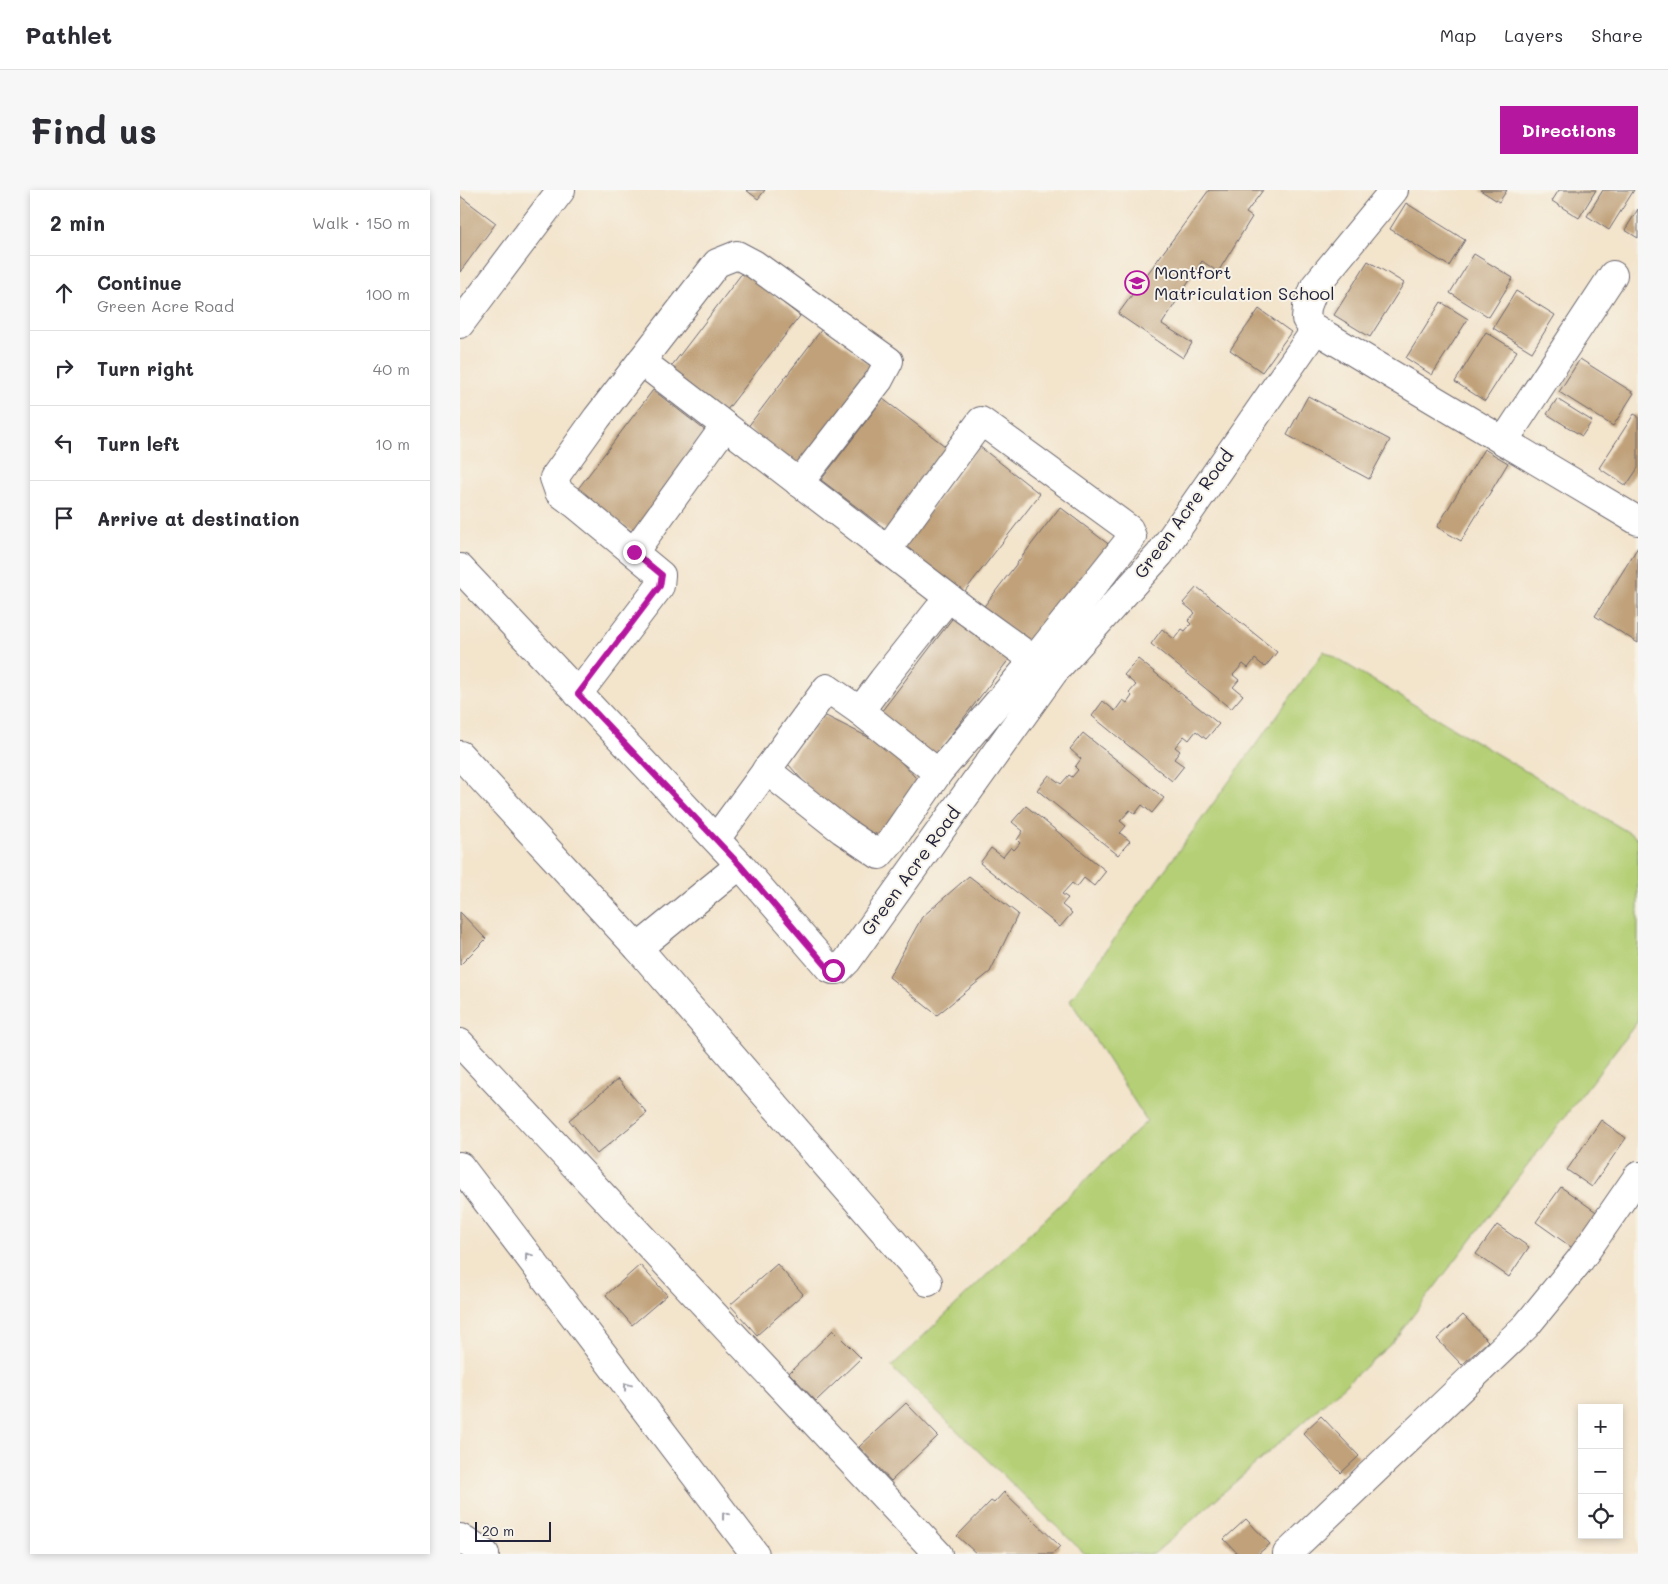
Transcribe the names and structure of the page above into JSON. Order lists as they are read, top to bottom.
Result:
{
  "streets": {
    "street": ["Green Acre Road"]
  },
  "places": {
    "school or university": ["Montfort Matriculation School"]
  },
  "scale_bar": "20 m",
  "page": {
    "header": "Pathlet",
    "nav": ["Map", "Layers", "Share"],
    "buttons": "Directions",
    "title": "Find us",
    "heading": ["2 min", "Walk · 150 m"],
    "list": [
      ["Continue", "Green Acre Road", "100 m"],
      ["Turn right", "40 m"],
      ["Turn left", "10 m"],
      "Arrive at destination"
    ],
    "map_buttons": ["+", "−"],
    "scale": "20 m"
  }
}
